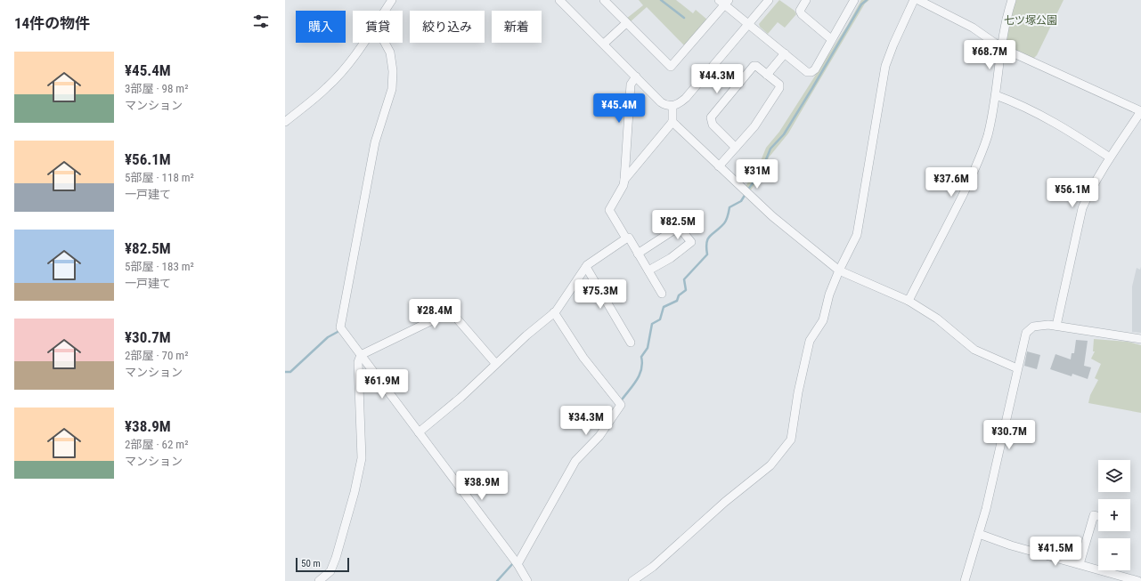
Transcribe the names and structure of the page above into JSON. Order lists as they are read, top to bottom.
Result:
{
  "parks": ["七ツ塚公園"],
  "scale_bar": "50 m",
  "page": {
    "heading": "14件の物件",
    "chip": [
      "購入",
      "賃貸",
      "絞り込み",
      "新着"
    ],
    "price": [
      "¥68.7M",
      "¥44.3M",
      "¥45.4M",
      "¥31M",
      "¥37.6M",
      "¥56.1M",
      "¥82.5M",
      "¥75.3M",
      "¥28.4M",
      "¥61.9M",
      "¥34.3M",
      "¥30.7M",
      "¥38.9M",
      "¥41.5M"
    ],
    "list": [
      {
        "name": "¥45.4M",
        "note": "3部屋 · 98 m² · マンション"
      },
      {
        "name": "¥56.1M",
        "note": "5部屋 · 118 m² · 一戸建て"
      },
      {
        "name": "¥82.5M",
        "note": "5部屋 · 183 m² · 一戸建て"
      },
      {
        "name": "¥30.7M",
        "note": "2部屋 · 70 m² · マンション"
      },
      {
        "name": "¥38.9M",
        "note": "2部屋 · 62 m² · マンション"
      }
    ],
    "map_buttons": ["+", "−"],
    "scale": "50 m"
  }
}
